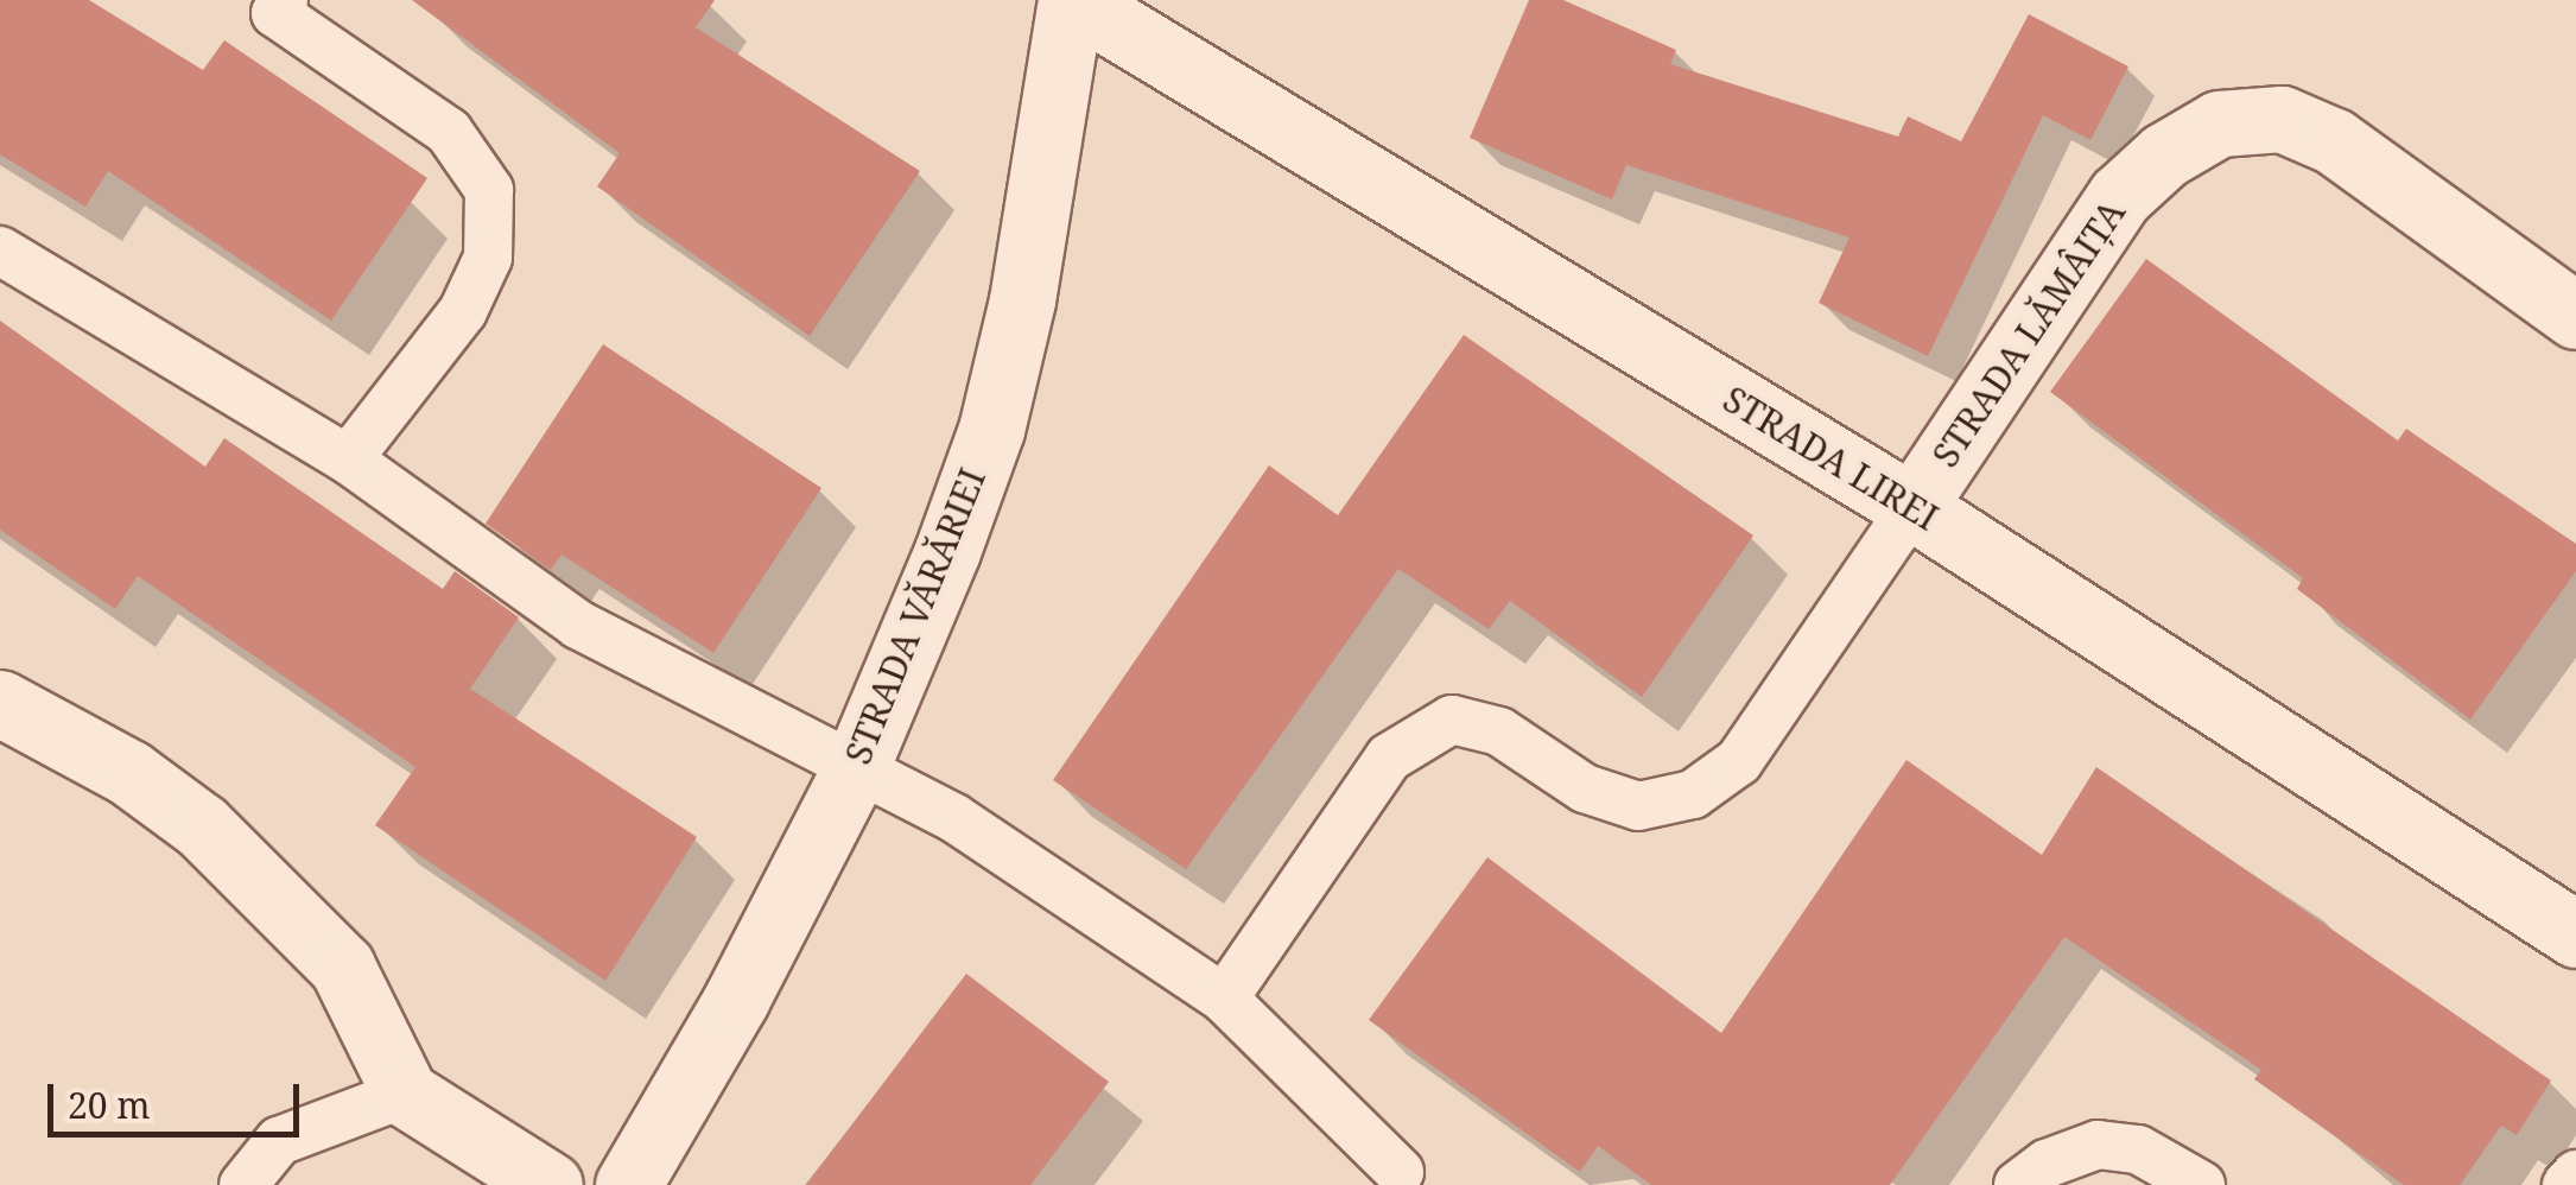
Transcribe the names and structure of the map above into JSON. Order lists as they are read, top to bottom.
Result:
{
  "streets": {
    "street": ["STRADA LĂMÂIȚA", "STRADA LIREI", "STRADA VĂRĂRIEI"]
  },
  "crossings": [
    ["STRADA LĂMÂIȚA", "STRADA LIREI"],
    ["STRADA LIREI", "STRADA VĂRĂRIEI"]
  ],
  "scale_bar": "20 m"
}
